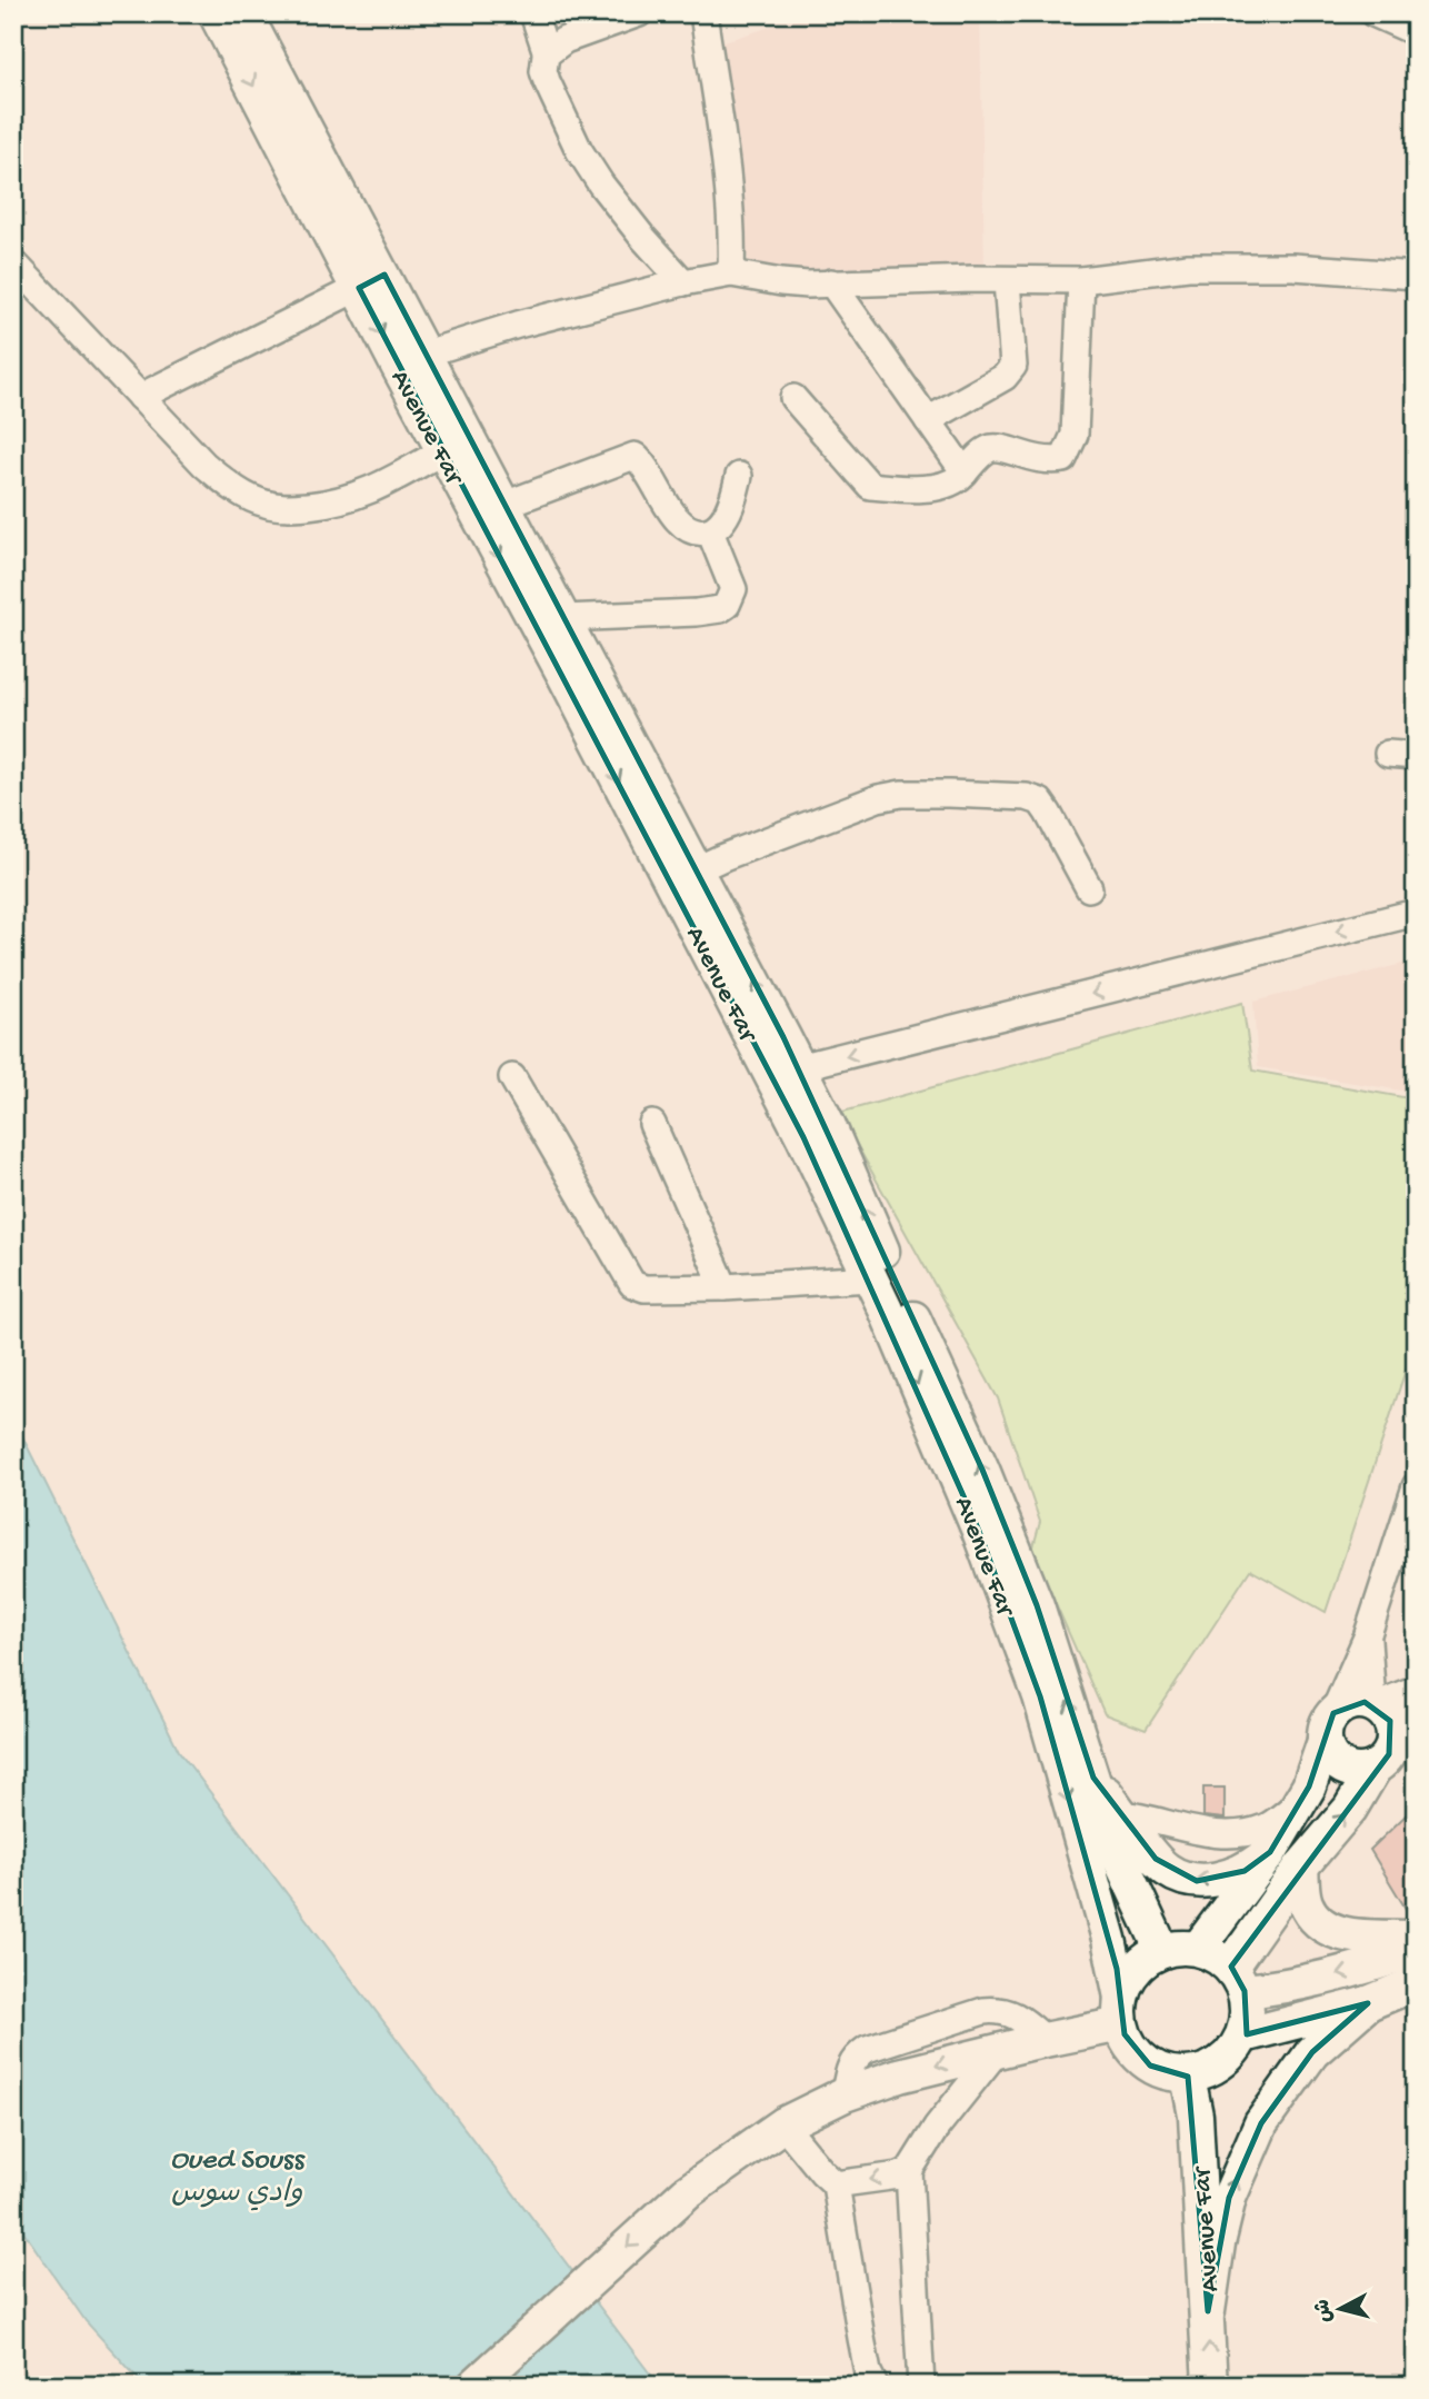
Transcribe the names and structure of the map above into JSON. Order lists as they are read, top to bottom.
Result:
{
  "streets": {
    "main road": ["Avenue Far"]
  },
  "water": ["Oued Souss وادي سوس"],
  "north": "left"
}
